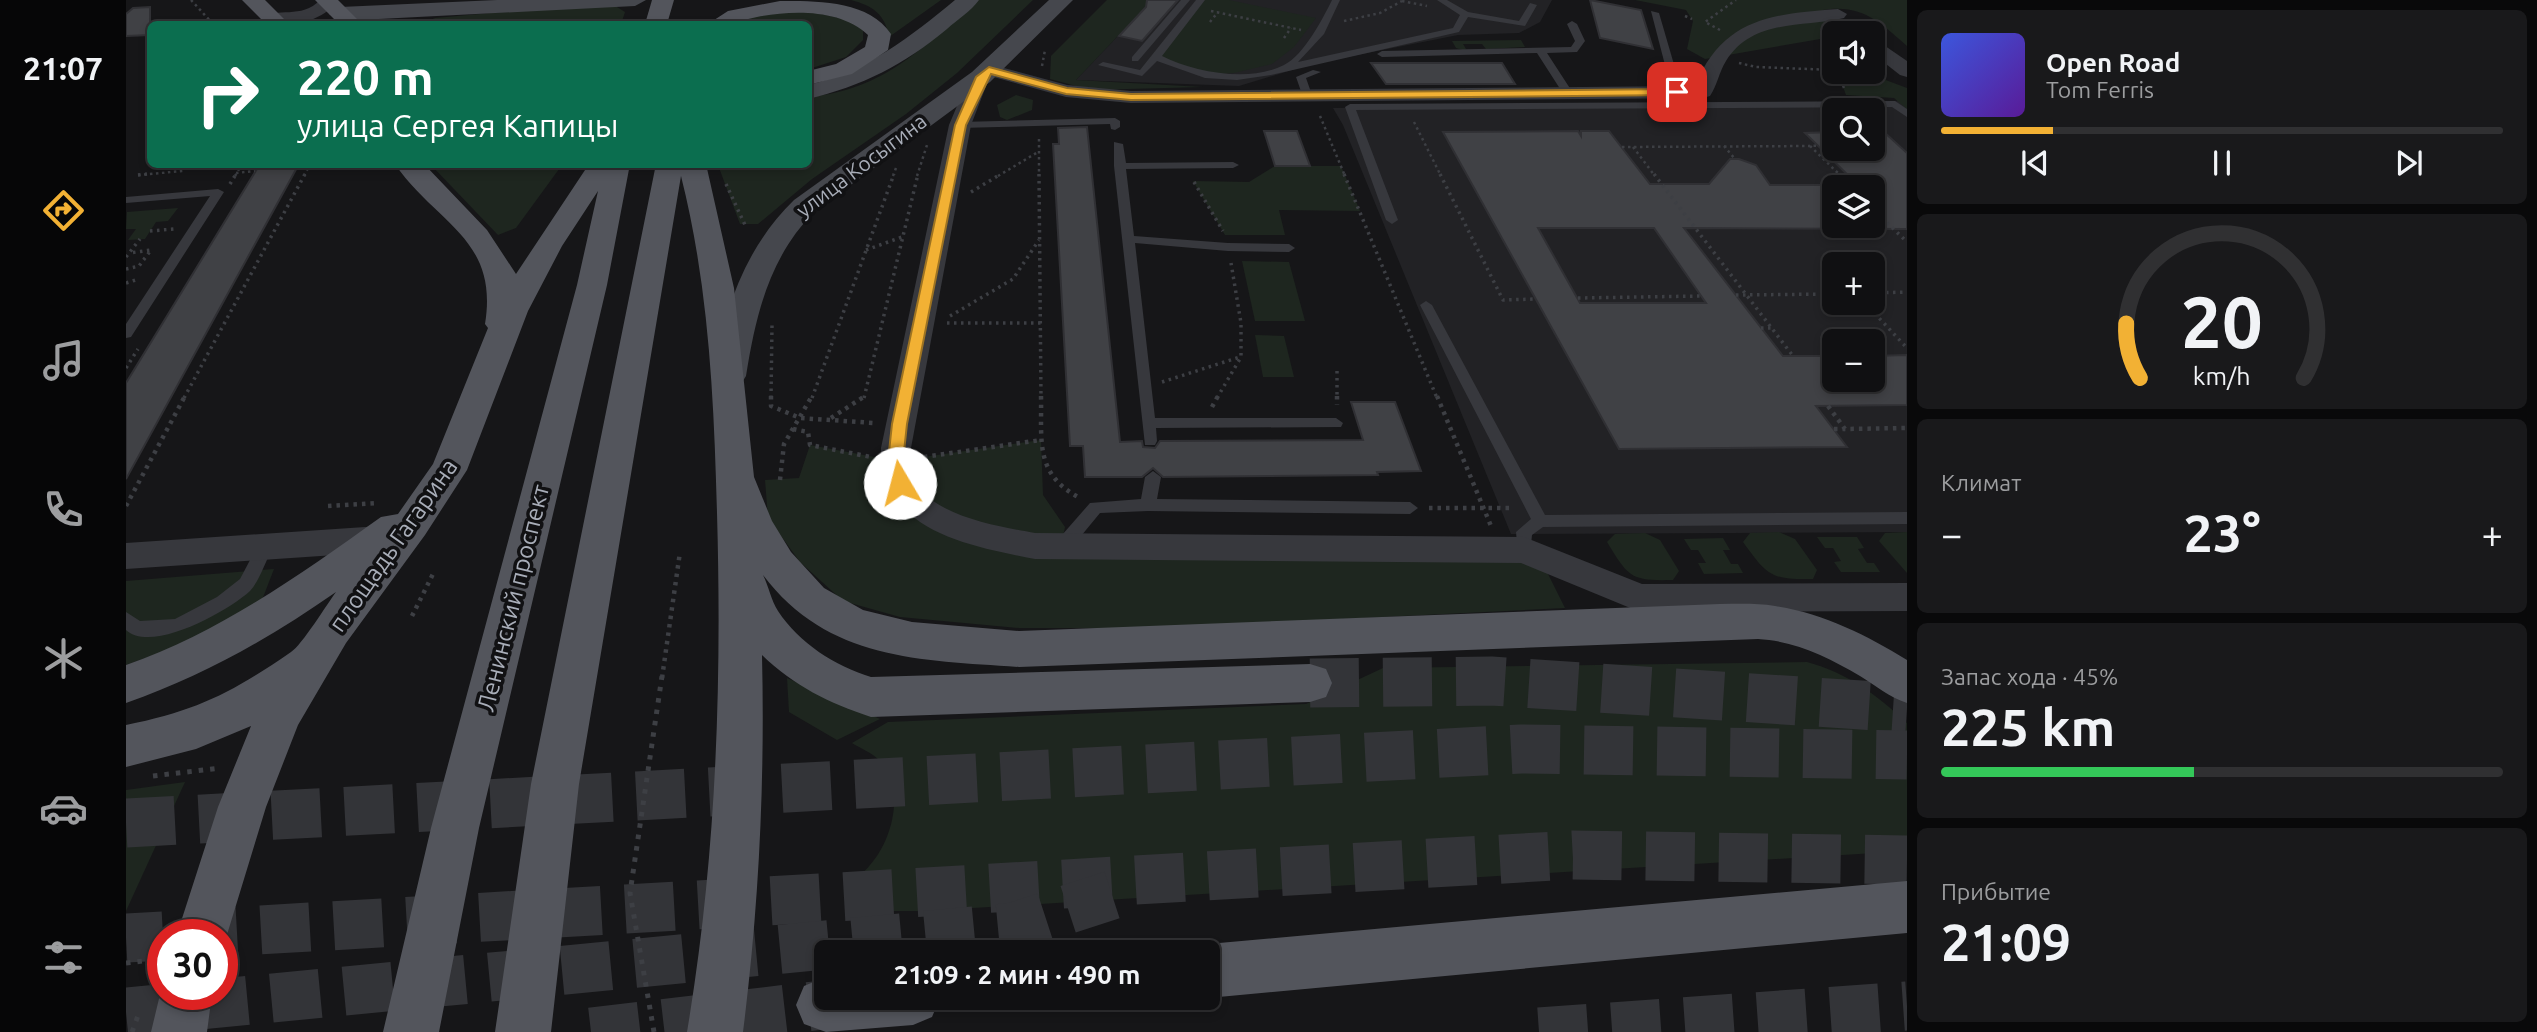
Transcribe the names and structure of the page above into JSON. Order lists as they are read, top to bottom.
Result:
{
  "streets": {
    "main road": ["улица Косыгина", "площадь Гагарина", "Ленинский проспект"]
  },
  "page": {
    "tabs": "21:07",
    "map_buttons": ["+", "−"],
    "turn": ["220 m", "улица Сергея Капицы"],
    "song": ["Open Road", "Tom Ferris"],
    "tile": [
      "Климат",
      ["Запас хода · 45%", "225 km"],
      ["Прибытие", "21:09"]
    ],
    "heat": ["−", "23°", "+"],
    "limit": "30",
    "trip": "21:09 · 2 мин · 490 m",
    "gauge": ["20", "km/h"]
  }
}
